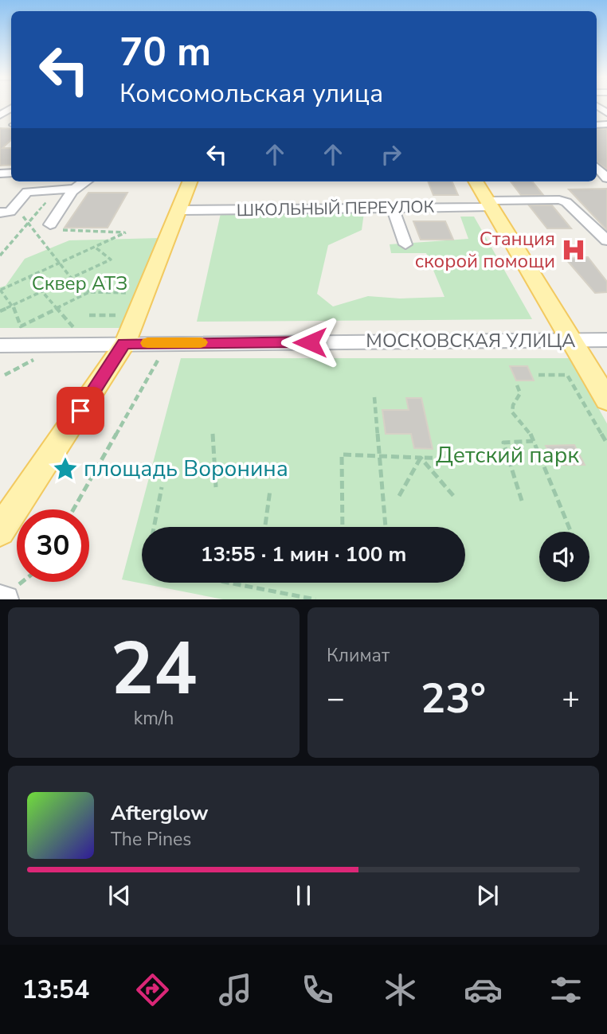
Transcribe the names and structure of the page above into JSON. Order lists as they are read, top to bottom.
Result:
{
  "streets": {
    "street": ["ШКОЛЬНЫЙ ПЕРЕУЛОК", "МОСКОВСКАЯ УЛИЦА"]
  },
  "parks": ["Сквер АТЗ", "Детский парк"],
  "places": {
    "hospital": ["Станция скорой помощи"],
    "place": ["площадь Воронина"]
  },
  "page": {
    "turn": ["70 m", "Комсомольская улица"],
    "limit": "30",
    "trip": "13:55 · 1 мин · 100 m",
    "tile": [
      ["24", "km/h"],
      "Климат"
    ],
    "heat": ["−", "23°", "+"],
    "song": ["Afterglow", "The Pines"],
    "tabs": "13:54"
  }
}
